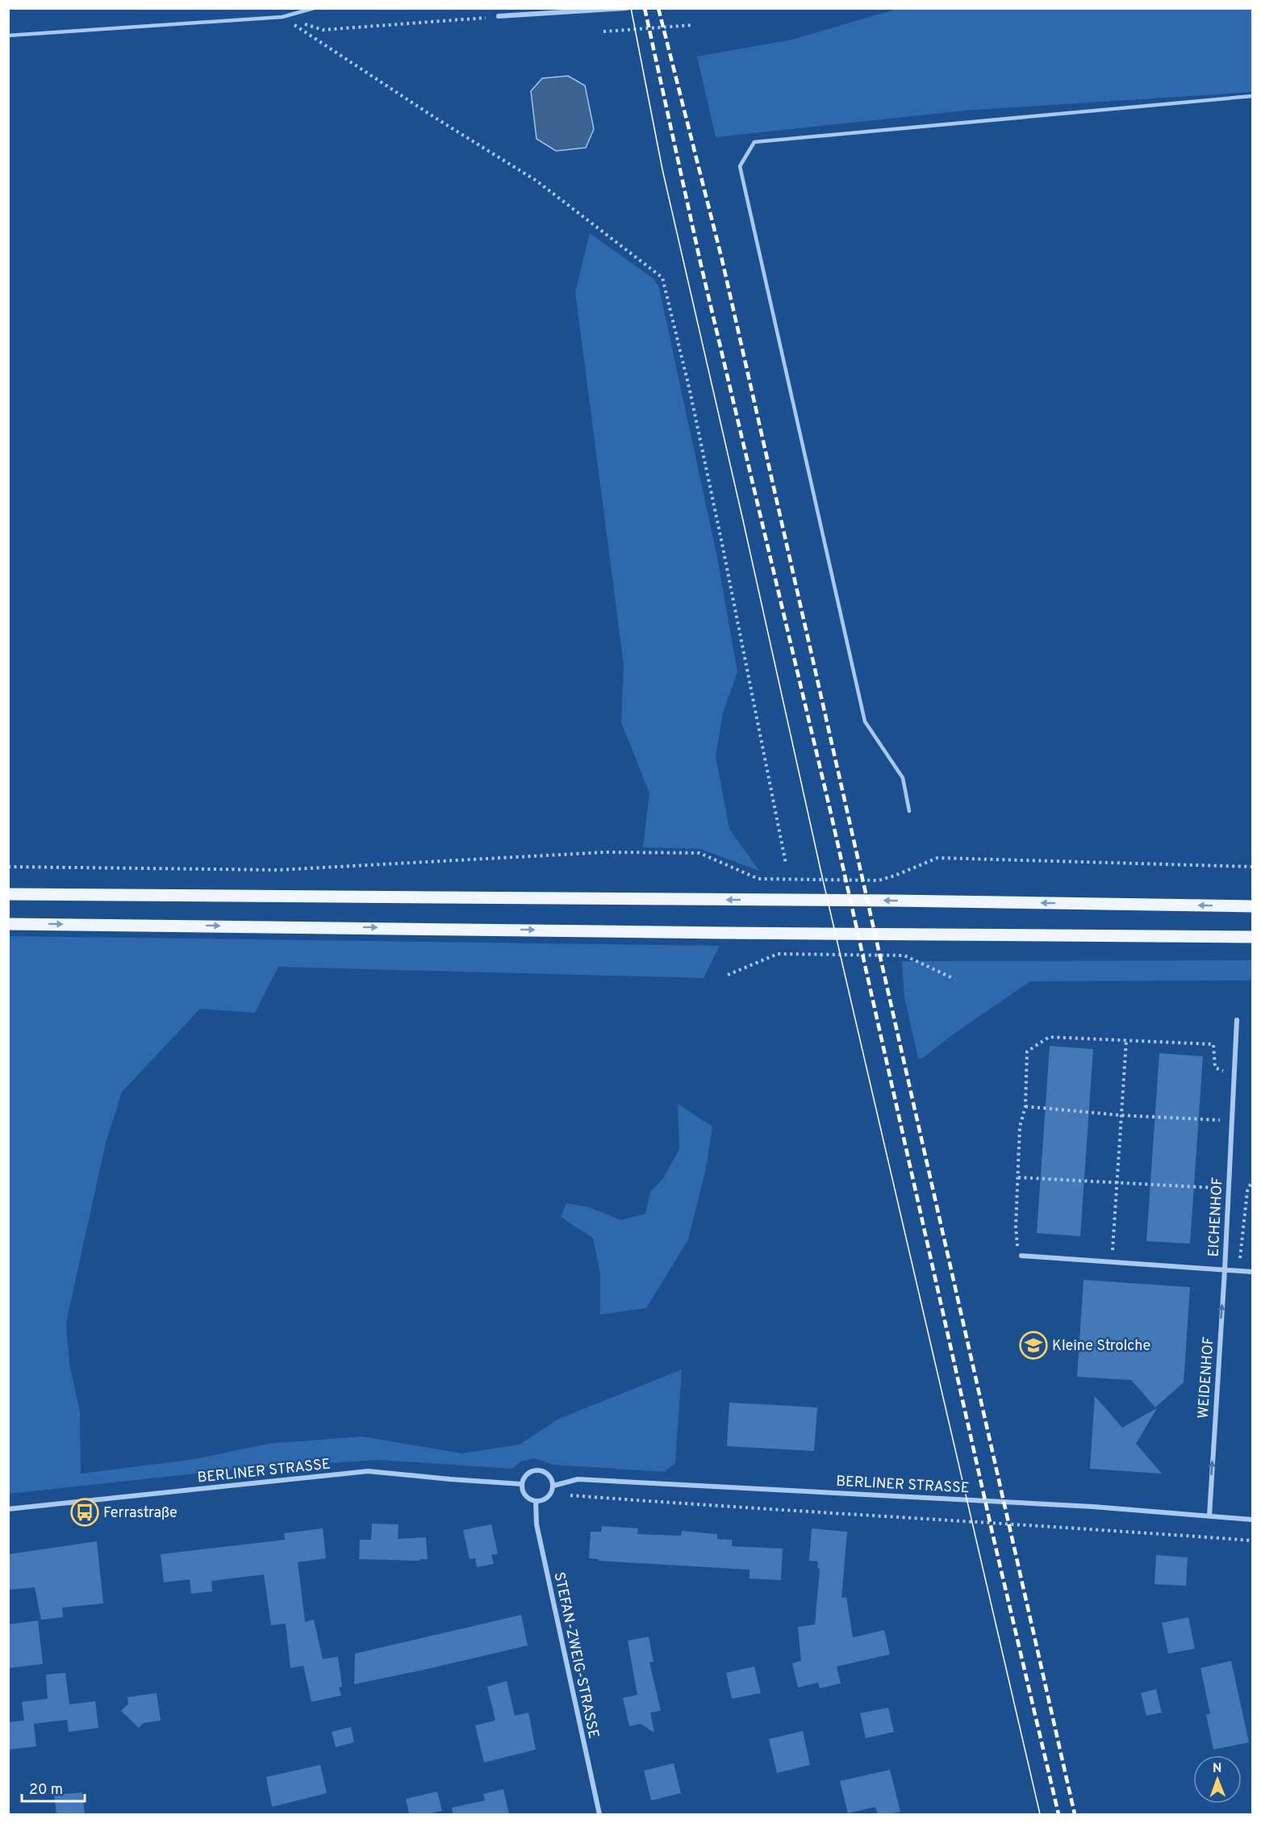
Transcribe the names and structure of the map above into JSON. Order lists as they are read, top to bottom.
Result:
{
  "streets": {
    "street": [
      "EICHENHOF",
      "WEIDENHOF",
      "BERLINER STRASSE",
      "STEFAN-ZWEIG-STRASSE"
    ]
  },
  "crossings": [
    ["EICHENHOF", "WEIDENHOF"],
    ["WEIDENHOF", "BERLINER STRASSE"],
    ["BERLINER STRASSE", "STEFAN-ZWEIG-STRASSE"]
  ],
  "one_way": ["WEIDENHOF"],
  "places": {
    "school or university": ["Kleine Strolche"],
    "bus stop": ["Ferrastraße"]
  },
  "scale_bar": "20 m",
  "north": "top"
}
